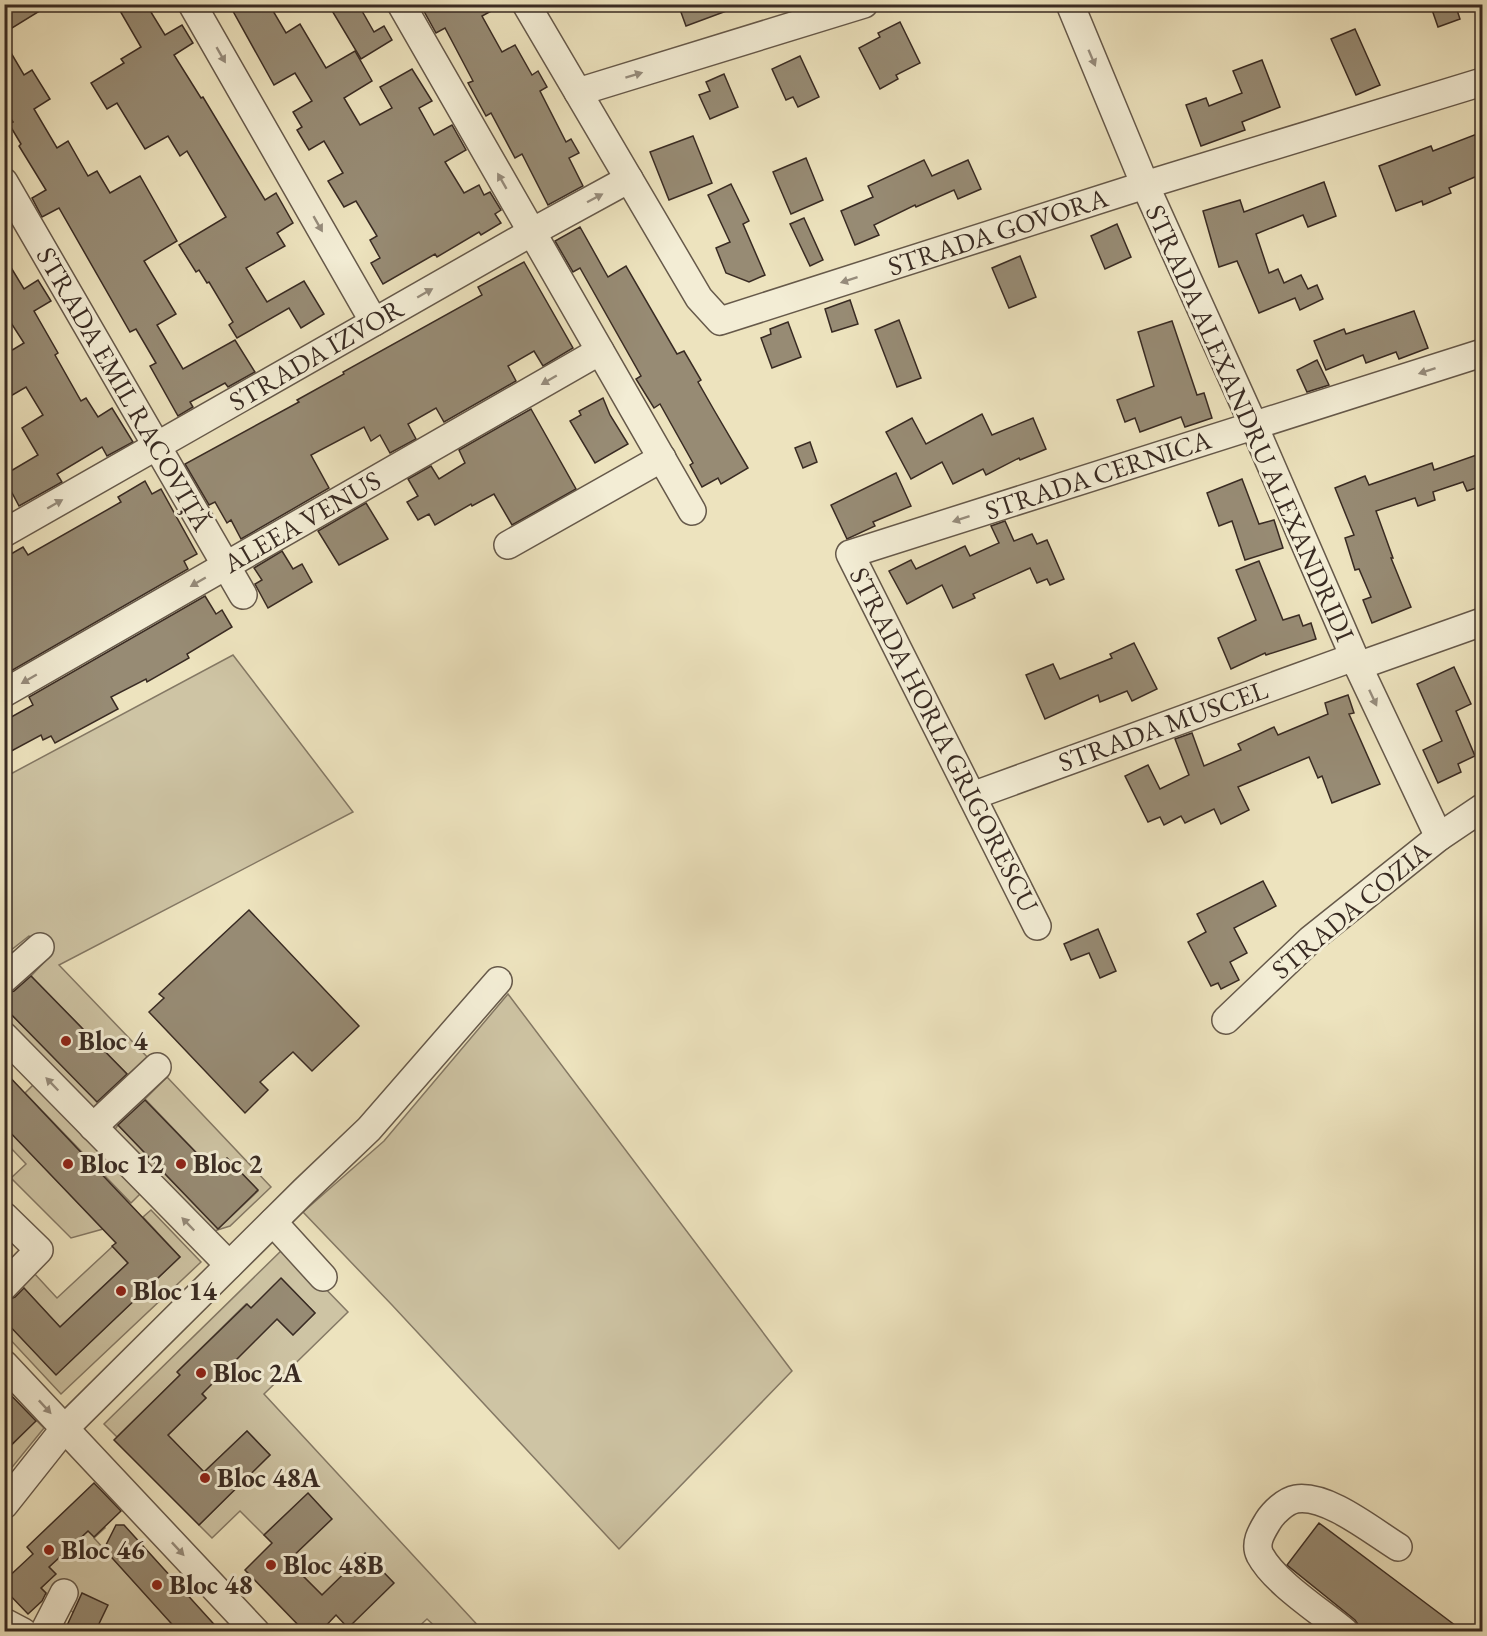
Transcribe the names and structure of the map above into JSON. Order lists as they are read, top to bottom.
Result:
{
  "streets": {
    "street": [
      "STRADA GOVORA",
      "STRADA IZVOR",
      "STRADA EMIL RACOVIȚĂ",
      "STRADA ALEXANDRU ALEXANDRIDI",
      "STRADA CERNICA",
      "ALEEA VENUS",
      "STRADA MUSCEL",
      "STRADA HORIA GRIGORESCU",
      "STRADA COZIA"
    ]
  },
  "crossings": [
    ["STRADA GOVORA", "STRADA IZVOR"],
    ["STRADA GOVORA", "STRADA ALEXANDRU ALEXANDRIDI"],
    ["STRADA IZVOR", "STRADA EMIL RACOVIȚĂ"],
    ["STRADA EMIL RACOVIȚĂ", "ALEEA VENUS"],
    ["STRADA ALEXANDRU ALEXANDRIDI", "STRADA CERNICA"],
    ["STRADA ALEXANDRU ALEXANDRIDI", "STRADA MUSCEL"],
    ["STRADA ALEXANDRU ALEXANDRIDI", "STRADA COZIA"],
    ["STRADA CERNICA", "STRADA HORIA GRIGORESCU"],
    ["STRADA MUSCEL", "STRADA HORIA GRIGORESCU"]
  ],
  "one_way": [
    "STRADA GOVORA",
    "STRADA IZVOR",
    "STRADA ALEXANDRU ALEXANDRIDI",
    "STRADA CERNICA",
    "ALEEA VENUS"
  ],
  "places": [
    "Bloc 4",
    "Bloc 12",
    "Bloc 2",
    "Bloc 14",
    "Bloc 2A",
    "Bloc 48A",
    "Bloc 46",
    "Bloc 48B",
    "Bloc 48"
  ]
}
